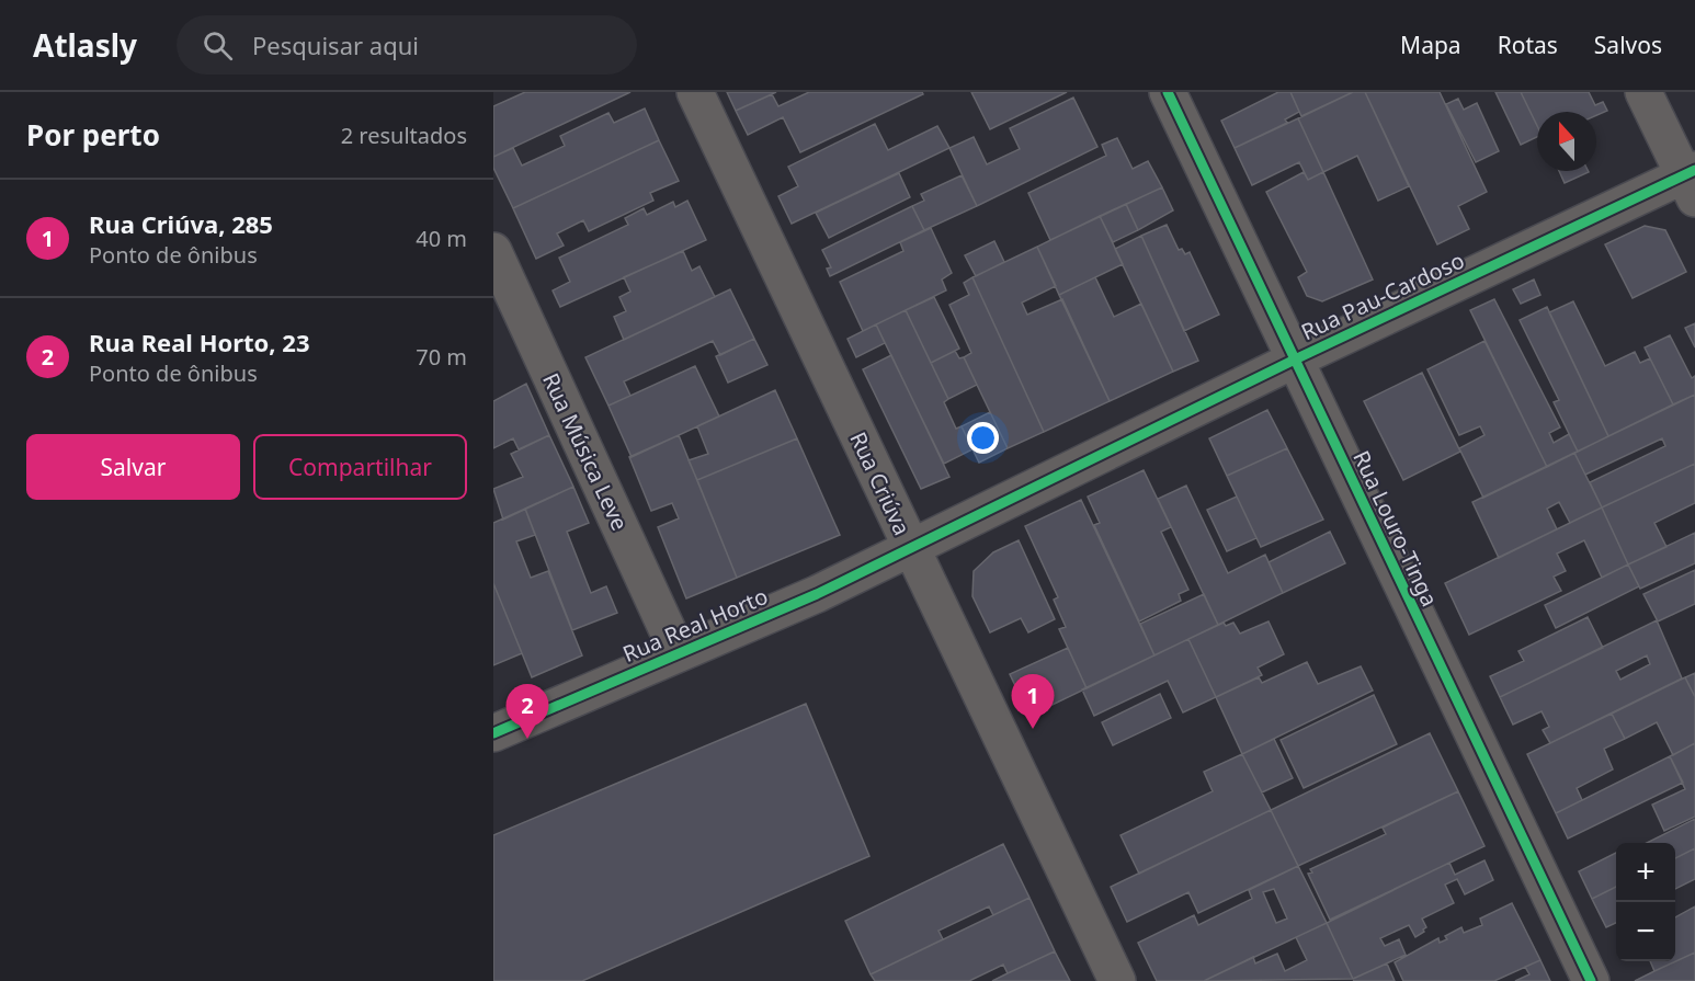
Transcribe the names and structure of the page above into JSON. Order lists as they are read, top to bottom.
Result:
{
  "streets": {
    "street": [
      "Rua Pau-Cardoso",
      "Rua Música Leve",
      "Rua Criúva",
      "Rua Louro-Tinga",
      "Rua Real Horto"
    ]
  },
  "crossings": [
    ["Rua Pau-Cardoso", "Rua Criúva"],
    ["Rua Pau-Cardoso", "Rua Louro-Tinga"],
    ["Rua Pau-Cardoso", "Rua Real Horto"],
    ["Rua Música Leve", "Rua Real Horto"],
    ["Rua Criúva", "Rua Real Horto"]
  ],
  "north": "top",
  "page": {
    "header": "Atlasly",
    "search": "Pesquisar aqui",
    "nav": ["Mapa", "Rotas", "Salvos"],
    "heading": ["Por perto", "2 resultados"],
    "list": [
      {
        "mark": "1",
        "name": "Rua Criúva, 285",
        "note": "Ponto de ônibus",
        "value": "40 m"
      },
      {
        "mark": "2",
        "name": "Rua Real Horto, 23",
        "note": "Ponto de ônibus",
        "value": "70 m"
      }
    ],
    "buttons": ["Salvar", "Compartilhar"],
    "pins": ["1", "2"],
    "map_buttons": ["+", "−"]
  }
}
